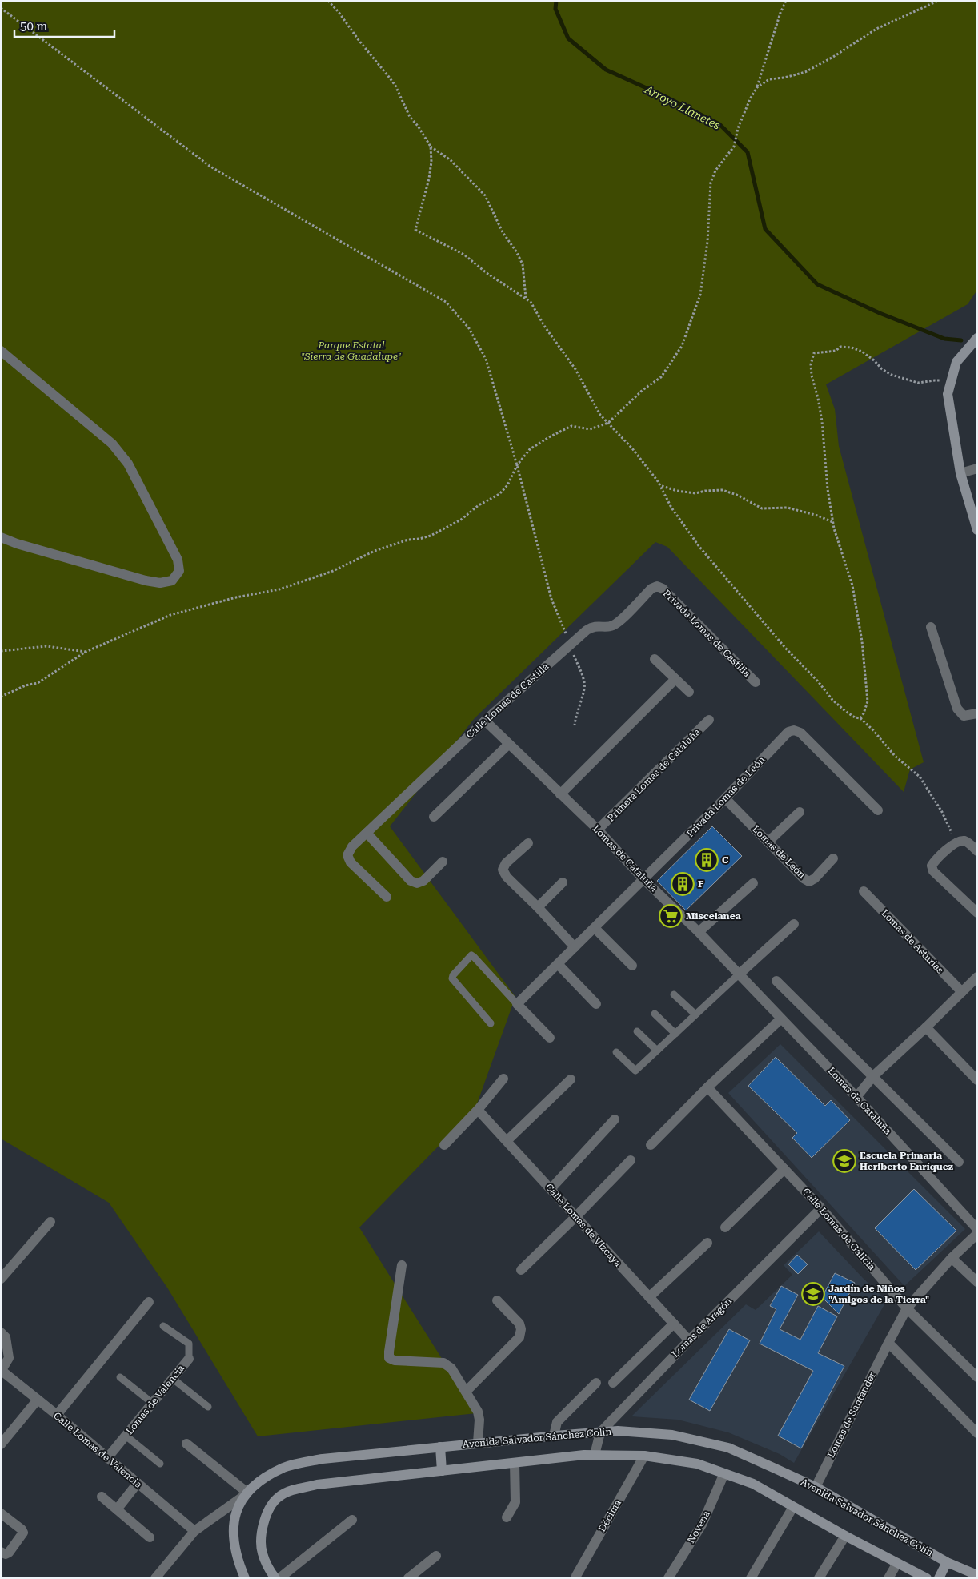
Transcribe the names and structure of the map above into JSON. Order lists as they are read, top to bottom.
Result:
{
  "streets": {
    "street": [
      "Privada Lomas de Castilla",
      "Calle Lomas de Castilla",
      "Primera Lomas de Cataluña",
      "Privada Lomas de León",
      "Lomas de León",
      "Lomas de Cataluña",
      "Lomas de Asturias",
      "Calle Lomas de Vizcaya",
      "Calle Lomas de Galicia",
      "Lomas de Aragón",
      "Lomas de Valencia",
      "Lomas de Santander",
      "Avenida Salvador Sánchez Colín",
      "Calle Lomas de Valencia",
      "Décima",
      "Novena"
    ]
  },
  "crossings": [
    ["Privada Lomas de Castilla", "Calle Lomas de Castilla"],
    ["Calle Lomas de Castilla", "Lomas de Cataluña"],
    ["Primera Lomas de Cataluña", "Lomas de Cataluña"],
    ["Privada Lomas de León", "Lomas de León"],
    ["Privada Lomas de León", "Lomas de Cataluña"],
    ["Calle Lomas de Vizcaya", "Lomas de Aragón"],
    ["Calle Lomas de Galicia", "Lomas de Aragón"],
    ["Calle Lomas de Galicia", "Lomas de Santander"],
    ["Lomas de Aragón", "Avenida Salvador Sánchez Colín"],
    ["Lomas de Valencia", "Calle Lomas de Valencia"],
    ["Lomas de Santander", "Avenida Salvador Sánchez Colín"]
  ],
  "water": ["Arroyo Llanetes"],
  "parks": ["Parque Estatal \"Sierra de Guadalupe\""],
  "places": {
    "building": ["C", "F"],
    "supermarket": ["Miscelanea"],
    "school or university": ["Escuela Primaria Heriberto Enríquez", "Jardín de Niños \"Amigos de la Tierra\""]
  },
  "scale_bar": "50 m"
}
